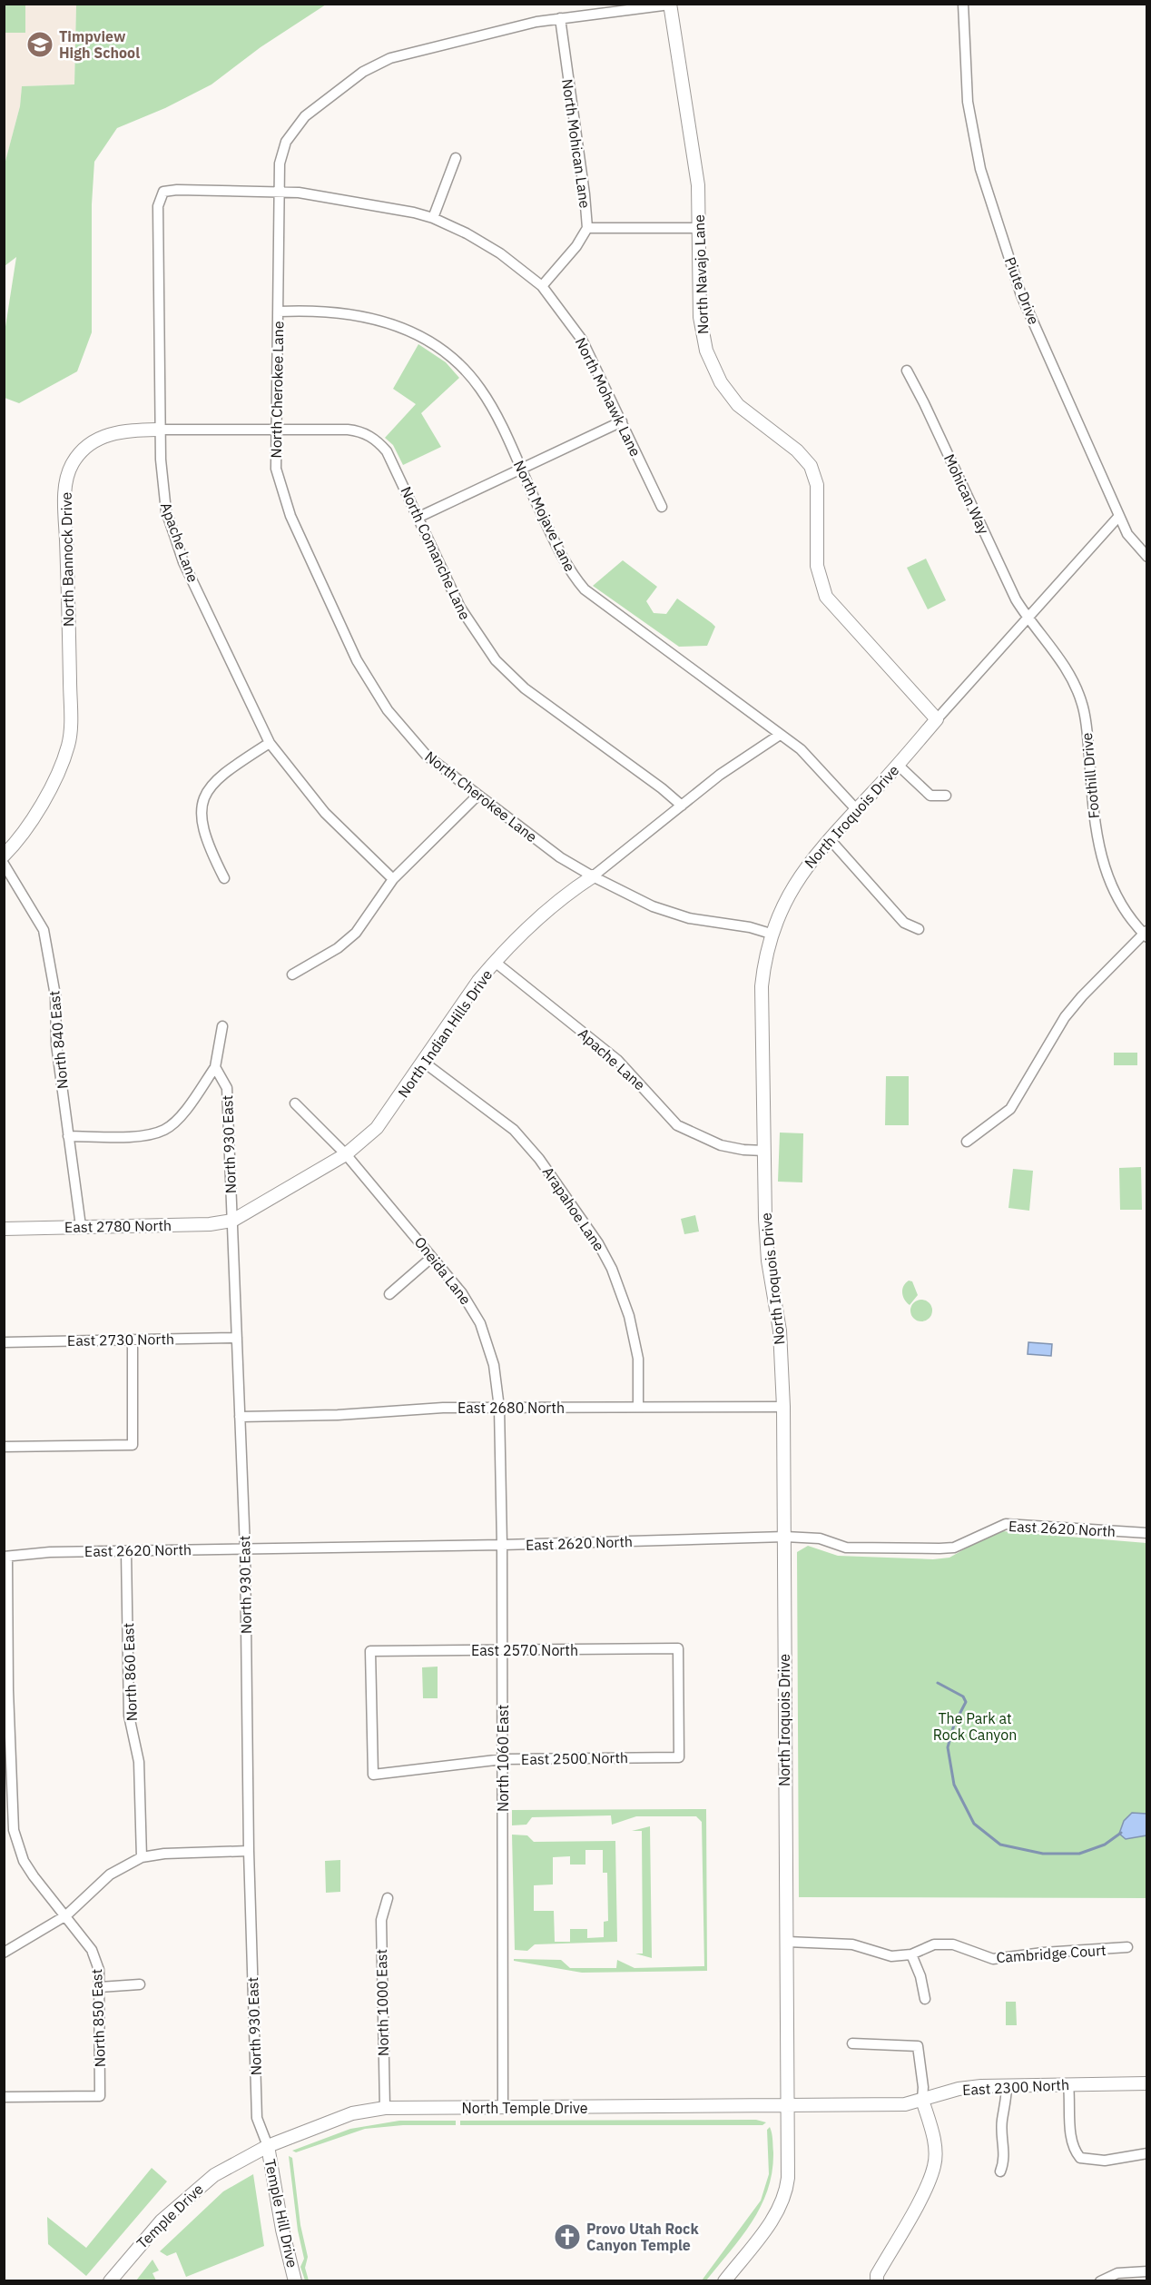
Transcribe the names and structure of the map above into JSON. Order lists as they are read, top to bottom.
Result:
{
  "streets": {
    "street": [
      "North Mohican Lane",
      "North Navajo Lane",
      "Piute Drive",
      "North Cherokee Lane",
      "North Mohawk Lane",
      "Mohican Way",
      "North Mojave Lane",
      "Apache Lane",
      "North Comanche Lane",
      "North Bannock Drive",
      "Foothill Drive",
      "North Iroquois Drive",
      "North Indian Hills Drive",
      "North 840 East",
      "North 930 East",
      "Arapahoe Lane",
      "East 2780 North",
      "Oneida Lane",
      "East 2730 North",
      "East 2680 North",
      "East 2620 North",
      "East 2570 North",
      "North 860 East",
      "North 1060 East",
      "East 2500 North",
      "Cambridge Court",
      "North 1000 East",
      "North 850 East",
      "East 2300 North",
      "North Temple Drive",
      "Temple Hill Drive",
      "Temple Drive"
    ]
  },
  "crossings": [
    ["North Mohican Lane", "North Cherokee Lane"],
    ["North Mohican Lane", "North Mohawk Lane"],
    ["North Navajo Lane", "North Cherokee Lane"],
    ["North Navajo Lane", "North Iroquois Drive"],
    ["Piute Drive", "North Iroquois Drive"],
    ["North Cherokee Lane", "North Mohawk Lane"],
    ["North Cherokee Lane", "North Mojave Lane"],
    ["North Cherokee Lane", "Apache Lane"],
    ["North Cherokee Lane", "North Comanche Lane"],
    ["North Cherokee Lane", "North Bannock Drive"],
    ["North Cherokee Lane", "North Iroquois Drive"],
    ["North Cherokee Lane", "North Indian Hills Drive"],
    ["North Mohawk Lane", "Apache Lane"],
    ["Mohican Way", "Foothill Drive"],
    ["Mohican Way", "North Iroquois Drive"],
    ["North Mojave Lane", "North Iroquois Drive"],
    ["North Mojave Lane", "North Indian Hills Drive"],
    ["Apache Lane", "North Bannock Drive"],
    ["Apache Lane", "North Iroquois Drive"],
    ["Apache Lane", "North Indian Hills Drive"],
    ["North Comanche Lane", "North Bannock Drive"],
    ["North Comanche Lane", "North Indian Hills Drive"],
    ["Foothill Drive", "North Iroquois Drive"],
    ["North Iroquois Drive", "East 2680 North"],
    ["North Iroquois Drive", "East 2620 North"],
    ["North Iroquois Drive", "Cambridge Court"],
    ["North Iroquois Drive", "East 2300 North"],
    ["North Iroquois Drive", "North Temple Drive"],
    ["North Indian Hills Drive", "North 930 East"],
    ["North Indian Hills Drive", "Arapahoe Lane"],
    ["North Indian Hills Drive", "East 2780 North"],
    ["North Indian Hills Drive", "Oneida Lane"],
    ["North 840 East", "East 2780 North"],
    ["North 930 East", "East 2780 North"],
    ["North 930 East", "East 2730 North"],
    ["North 930 East", "East 2680 North"],
    ["North 930 East", "East 2620 North"],
    ["North 930 East", "North Temple Drive"],
    ["North 930 East", "Temple Hill Drive"],
    ["North 930 East", "Temple Drive"],
    ["Arapahoe Lane", "East 2680 North"],
    ["Oneida Lane", "East 2680 North"],
    ["Oneida Lane", "North 1060 East"],
    ["East 2680 North", "North 1060 East"],
    ["East 2620 North", "North 860 East"],
    ["East 2620 North", "North 1060 East"],
    ["East 2620 North", "North 850 East"],
    ["East 2570 North", "North 1060 East"],
    ["East 2570 North", "East 2500 North"],
    ["North 1060 East", "East 2500 North"],
    ["North 1060 East", "North Temple Drive"],
    ["North 1000 East", "North Temple Drive"],
    ["East 2300 North", "North Temple Drive"],
    ["North Temple Drive", "Temple Hill Drive"],
    ["North Temple Drive", "Temple Drive"],
    ["Temple Hill Drive", "Temple Drive"]
  ],
  "parks": ["The Park at Rock Canyon"],
  "places": {
    "school or university": ["Timpview High School"],
    "church": ["Provo Utah Rock Canyon Temple"]
  }
}
